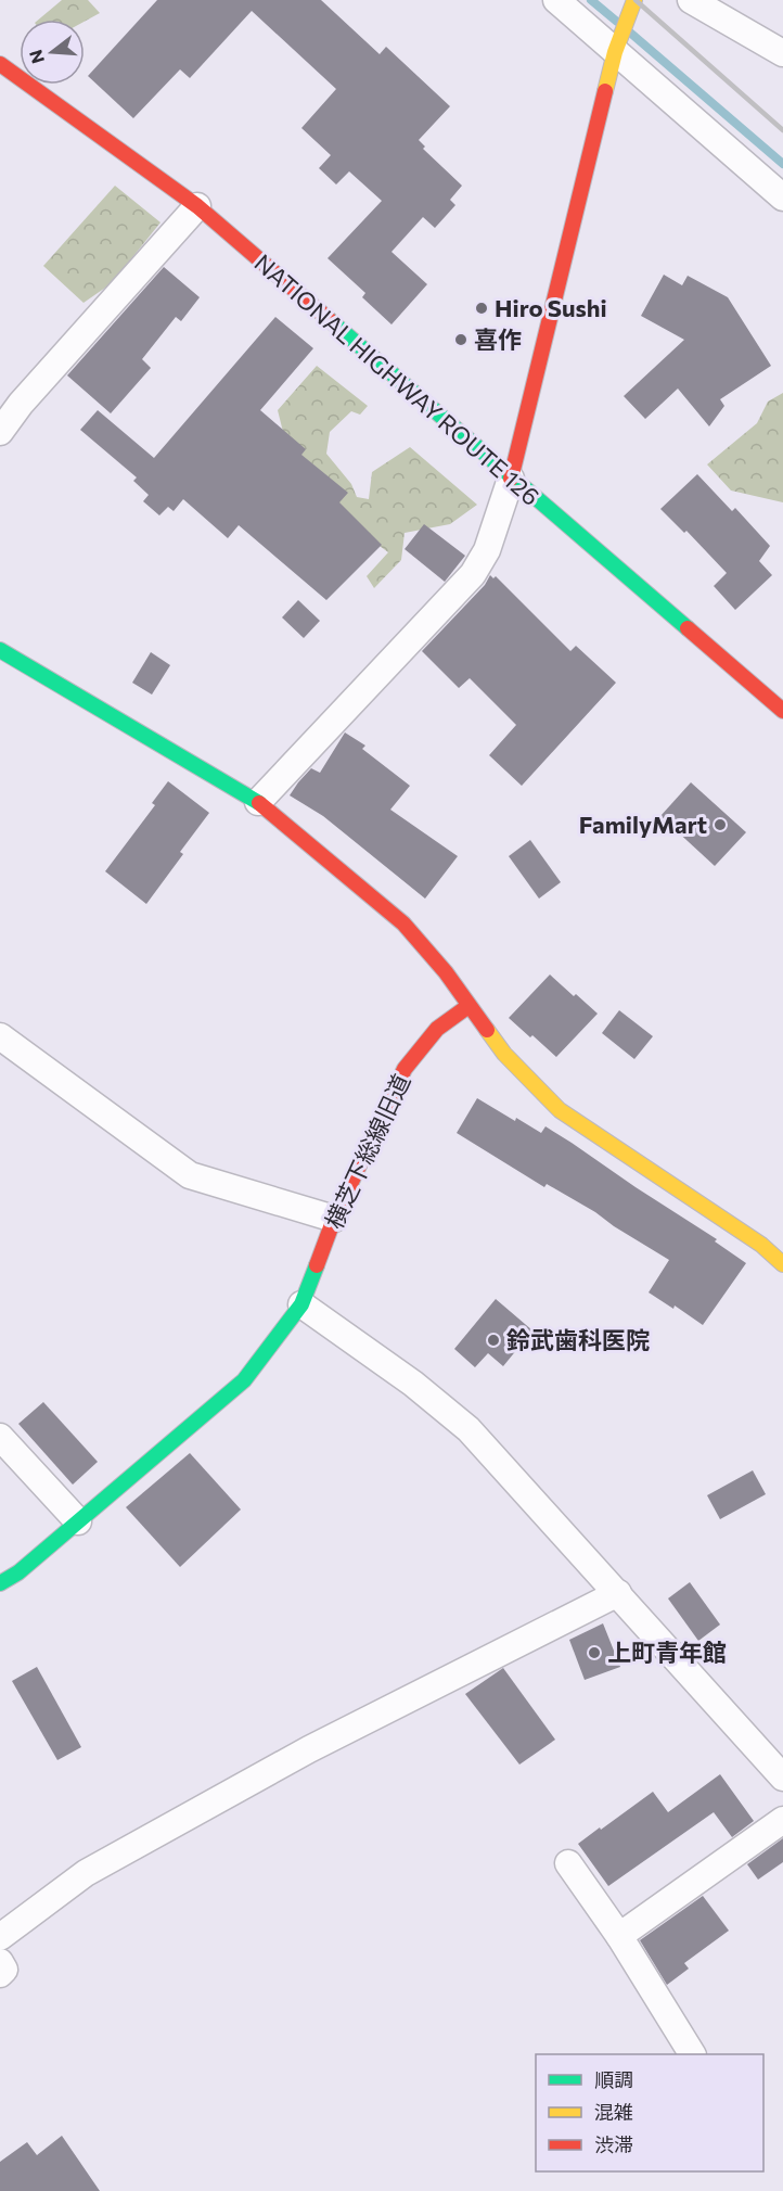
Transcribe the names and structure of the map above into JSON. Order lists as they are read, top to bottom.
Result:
{
  "streets": {
    "main road": ["NATIONAL HIGHWAY ROUTE 126", "横芝下総線旧道"]
  },
  "places": [
    "Hiro Sushi",
    "喜作",
    "FamilyMart",
    "鈴武歯科医院",
    "上町青年館"
  ],
  "legend": ["順調", "混雑", "渋滞"],
  "north": "left"
}
